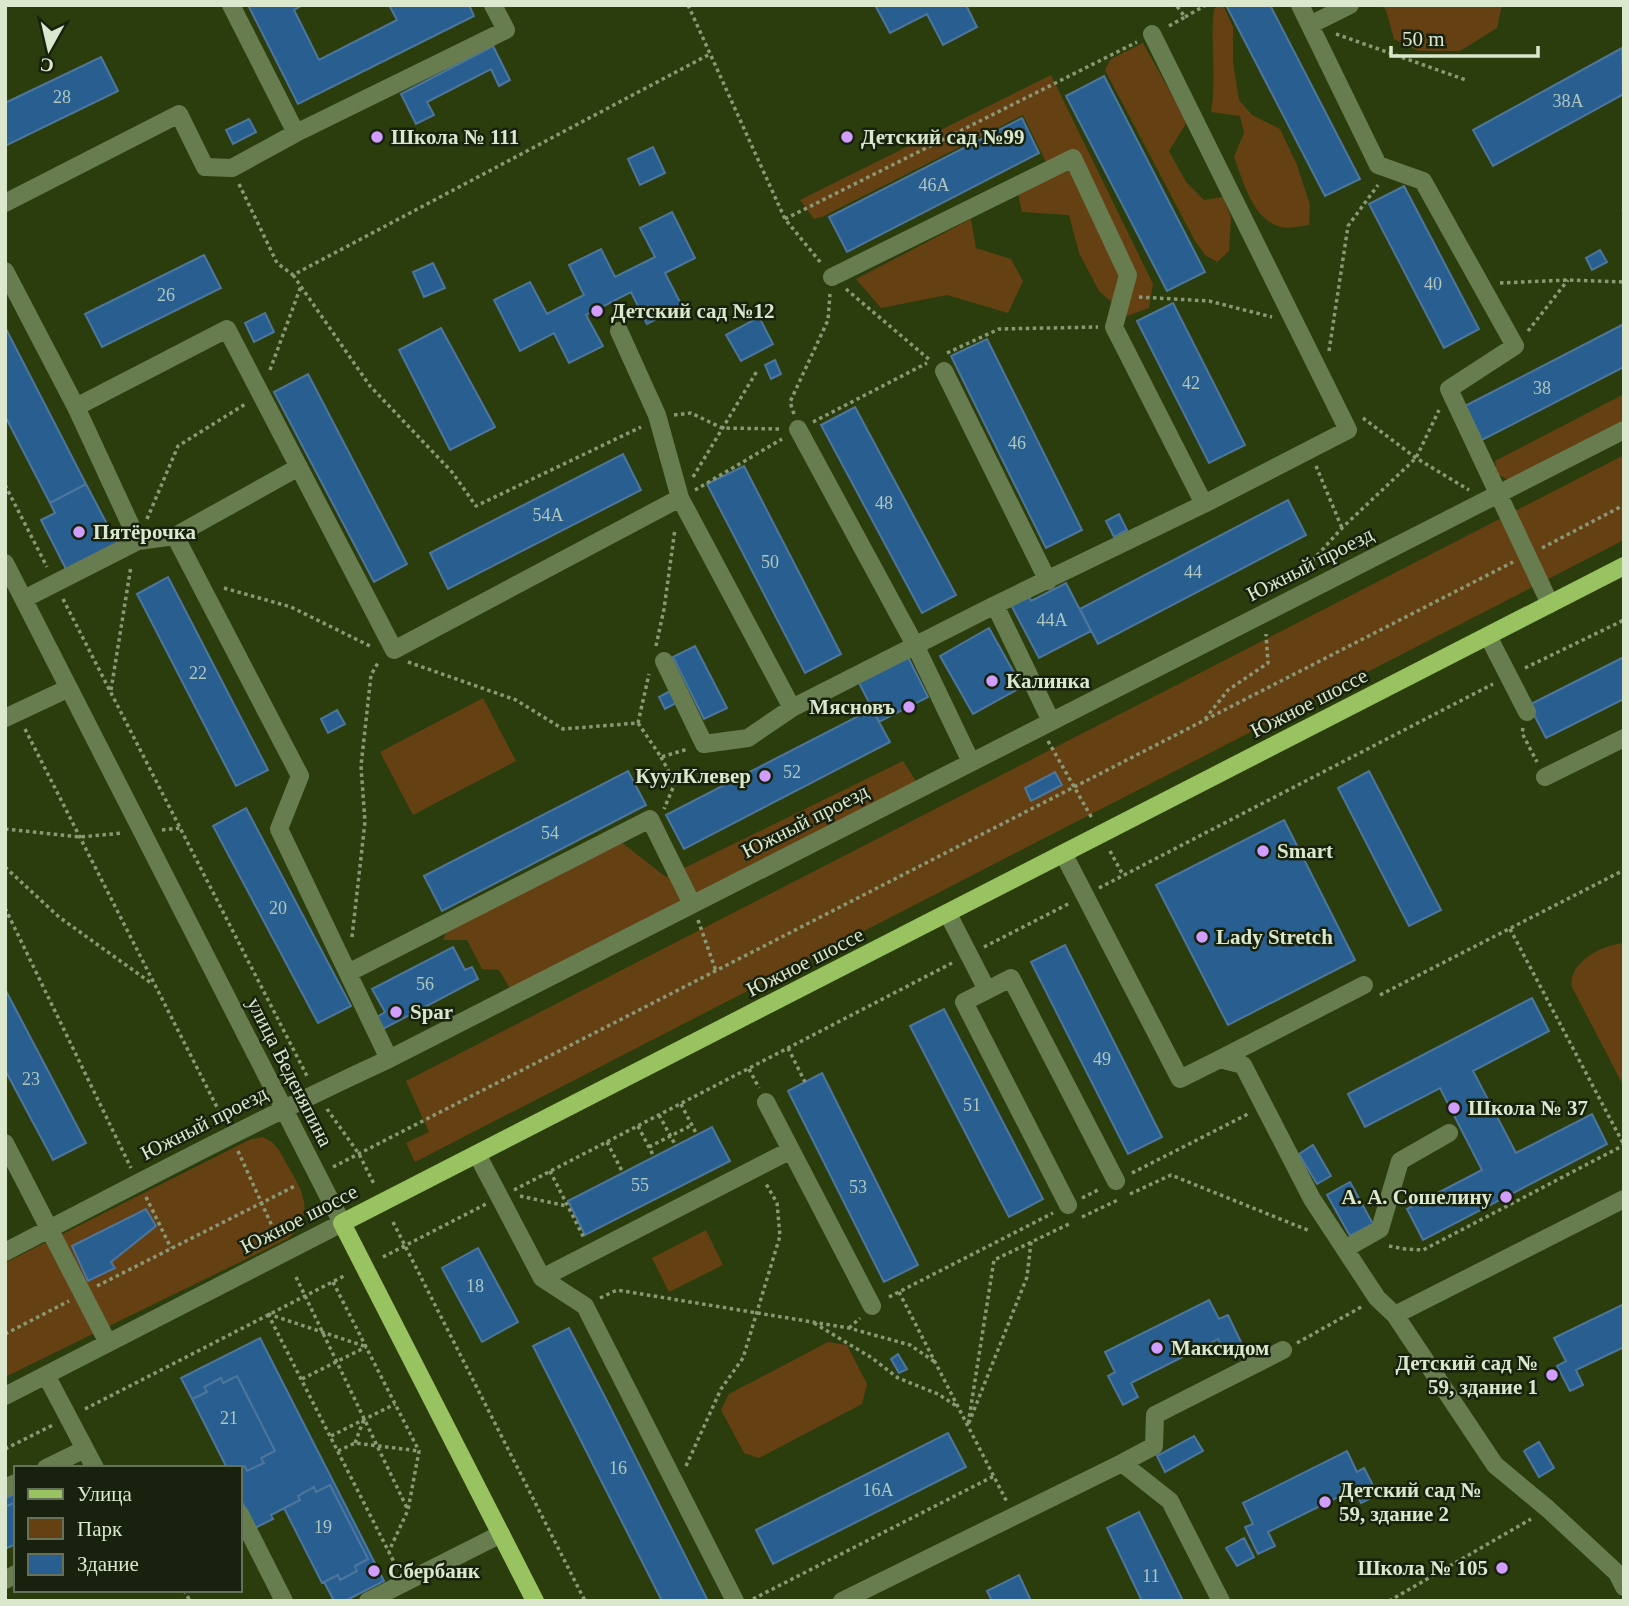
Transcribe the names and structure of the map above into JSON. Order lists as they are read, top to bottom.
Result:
{
  "streets": {
    "main road": ["Южное шоссе", "улица Веденяпина"],
    "street": ["Южный проезд"]
  },
  "crossings": [
    ["Южный проезд", "улица Веденяпина"],
    ["Южное шоссе", "улица Веденяпина"]
  ],
  "places": [
    "Школа № 111",
    "Детский сад №99",
    "Детский сад №12",
    "Пятёрочка",
    "Калинка",
    "Мясновъ",
    "КуулКлевер",
    "Smart",
    "Lady Stretch",
    "Spar",
    "Школа № 37",
    "А. А. Сошелину",
    "Максидом",
    "Детский сад № 59, здание 1",
    "Детский сад № 59, здание 2",
    "Школа № 105",
    "Сбербанк"
  ],
  "house_numbers": [
    "28",
    "38А",
    "46А",
    "40",
    "26",
    "42",
    "38",
    "46",
    "48",
    "54А",
    "50",
    "44",
    "44А",
    "22",
    "52",
    "54",
    "20",
    "56",
    "49",
    "23",
    "51",
    "55",
    "53",
    "18",
    "21",
    "16",
    "16А",
    "19",
    "11"
  ],
  "legend": ["Улица", "Парк", "Здание"],
  "scale_bar": "50 m",
  "north": "bottom"
}
